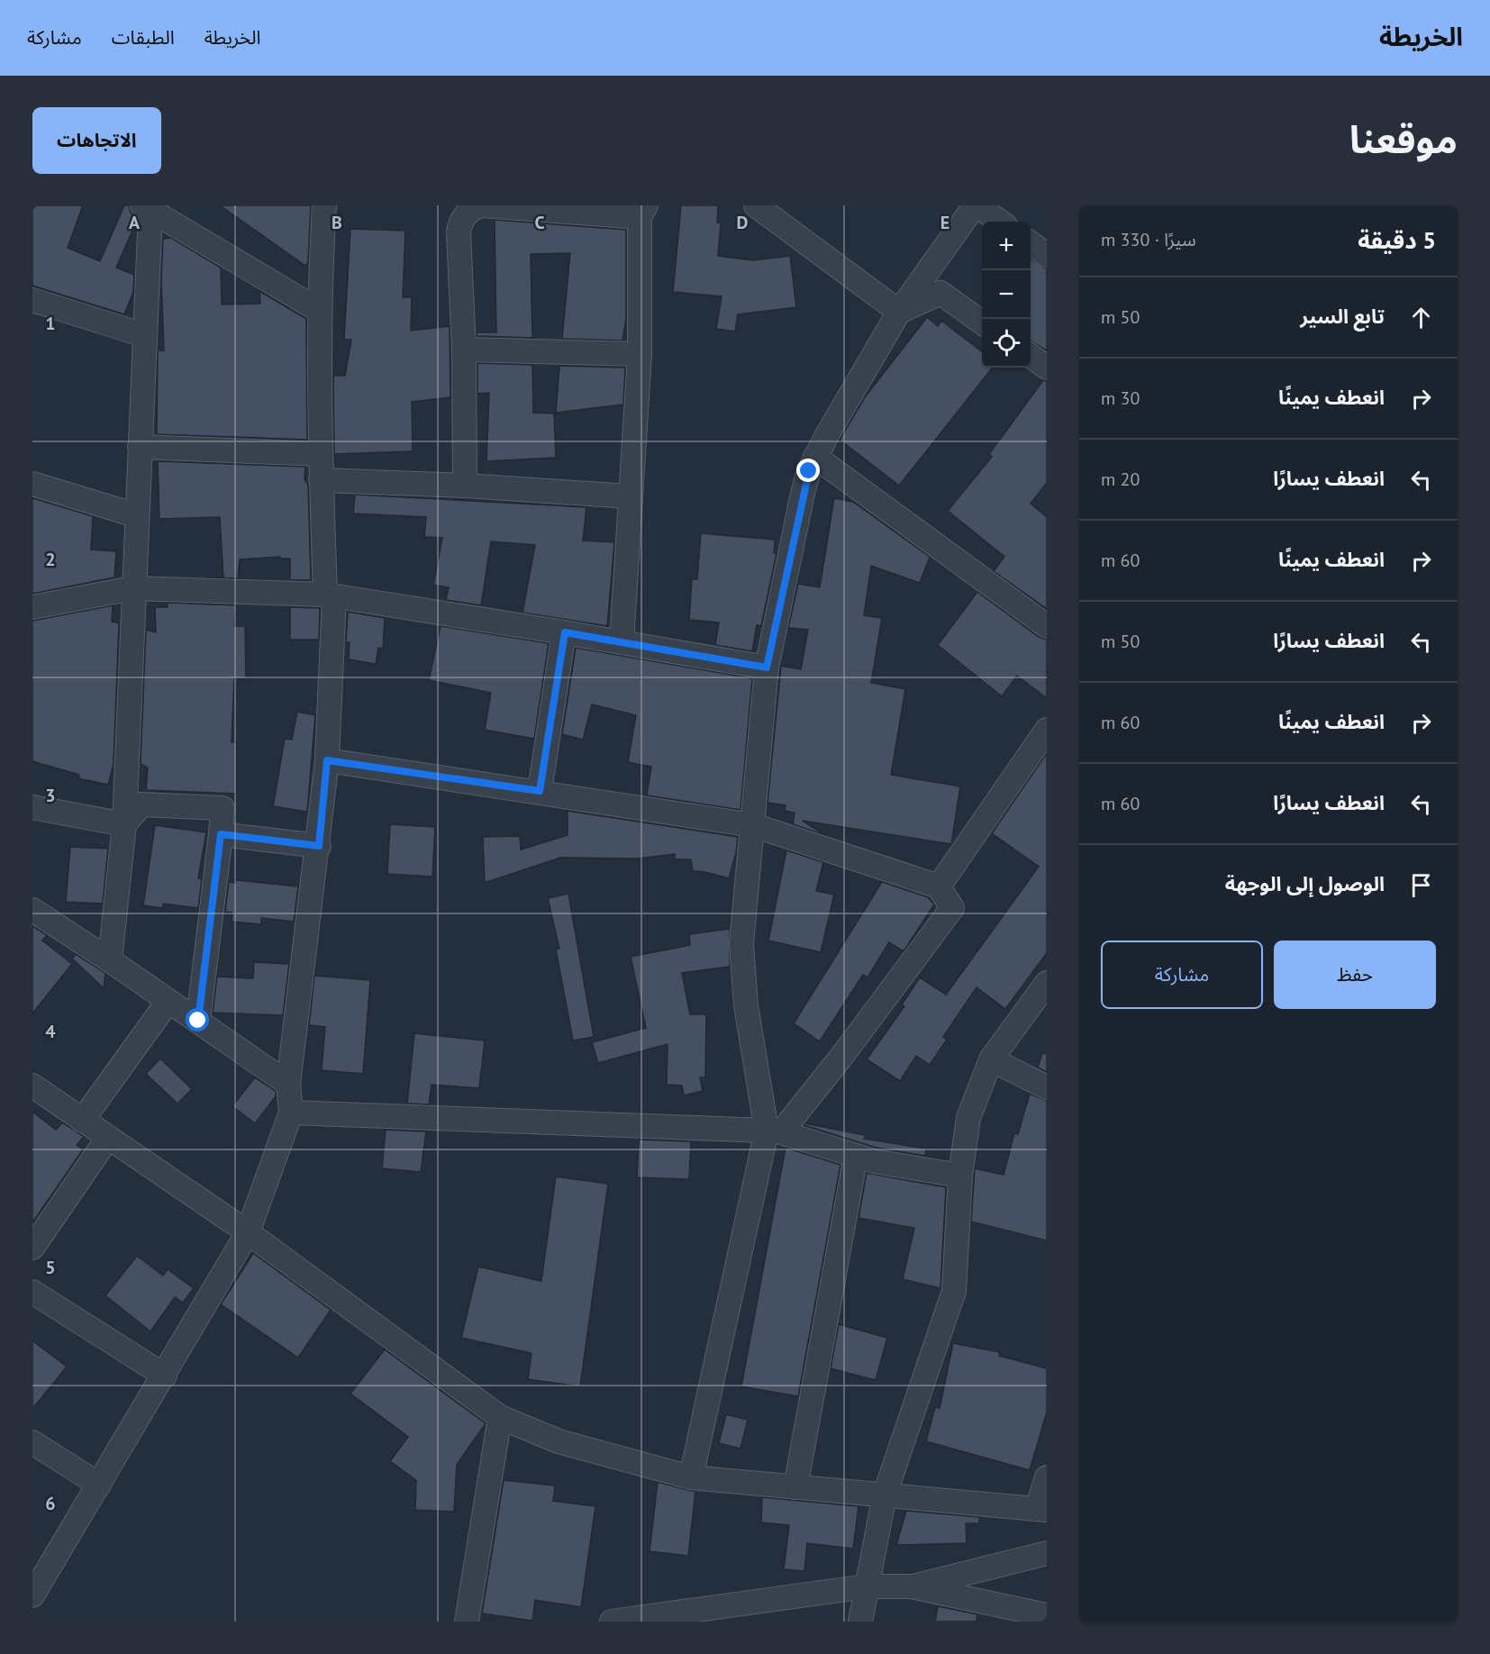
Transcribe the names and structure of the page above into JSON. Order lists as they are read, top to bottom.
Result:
{
  "page": {
    "header": "الخريطة",
    "nav": ["الخريطة", "الطبقات", "مشاركة"],
    "title": "موقعنا",
    "buttons": [
      "الاتجاهات",
      ["حفظ", "مشاركة"]
    ],
    "heading": ["5 دقيقة", "سيرًا · 330 m"],
    "map_buttons": ["+", "−"],
    "list": [
      ["تابع السير", "50 m"],
      ["انعطف يمينًا", "30 m"],
      ["انعطف يسارًا", "20 m"],
      ["انعطف يمينًا", "60 m"],
      ["انعطف يسارًا", "50 m"],
      ["انعطف يمينًا", "60 m"],
      ["انعطف يسارًا", "60 m"],
      "الوصول إلى الوجهة"
    ]
  },
  "grid": {
    "columns": [
      "A",
      "B",
      "C",
      "D",
      "E"
    ],
    "rows": [
      "1",
      "2",
      "3",
      "4",
      "5",
      "6"
    ]
  }
}
